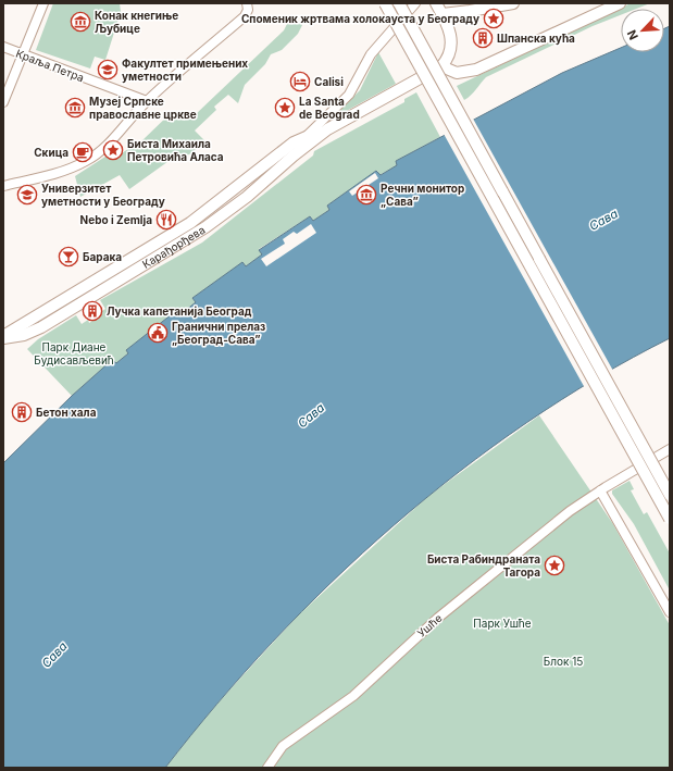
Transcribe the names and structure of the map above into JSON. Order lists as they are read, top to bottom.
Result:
{
  "streets": {
    "main road": ["Карађорђева"],
    "street": ["Краља Петра", "Ушће"]
  },
  "water": ["Сава"],
  "parks": ["Парк Диане Будисављевић", "Парк Ушће", "Блок 15"],
  "places": {
    "place": [
      "Споменик жртвама холокауста у Београду",
      "La Santa de Beograd",
      "Биста Михаила Петровића Аласа",
      "Биста Рабиндраната Тагора"
    ],
    "museum": ["Конак кнегиње Љубице", "Музеј Српске православне цркве", "Речни монитор „Сава”"],
    "building": ["Шпанска кућа", "Лучка капетанија Београд", "Бетон хала"],
    "school or university": ["Факултет примењених уметности", "Универзитет уметности у Београду"],
    "hotel": ["Calisi"],
    "cafe": ["Скица"],
    "restaurant": ["Nebo i Zemlja"],
    "bar": ["Барака"],
    "public building": ["Гранични прелаз „Београд-Сава”"]
  },
  "north": "bottom left"
}
